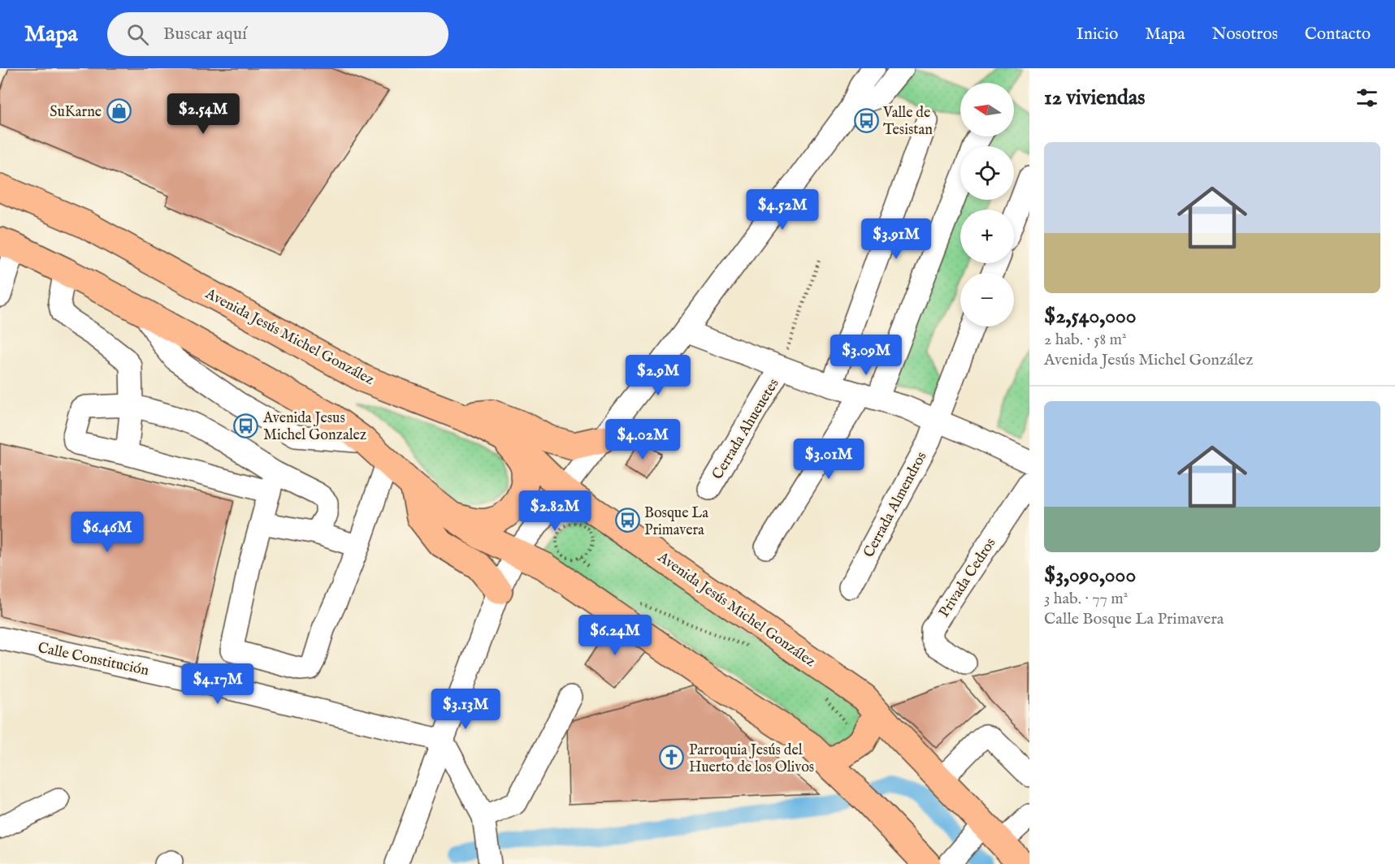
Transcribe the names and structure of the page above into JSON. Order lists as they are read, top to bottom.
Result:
{
  "streets": {
    "main road": ["Avenida Jesús Michel González"],
    "street": [
      "Cerrada Ahueuetes",
      "Cerrada Almendros",
      "Privada Cedros",
      "Calle Constitución"
    ]
  },
  "places": {
    "shop": ["SuKarne"],
    "bus stop": ["Valle de Tesistan", "Avenida Jesus Michel Gonzalez", "Bosque La Primavera"],
    "church": ["Parroquia Jesús del Huerto de los Olivos"]
  },
  "north": "left",
  "page": {
    "header": "Mapa",
    "search": "Buscar aquí",
    "nav": [
      "Inicio",
      "Mapa",
      "Nosotros",
      "Contacto"
    ],
    "heading": "12 viviendas",
    "map_buttons": ["+", "−"],
    "price": [
      "$2.54M",
      "$4.52M",
      "$3.91M",
      "$3.09M",
      "$2.9M",
      "$4.02M",
      "$3.01M",
      "$2.82M",
      "$6.46M",
      "$6.24M",
      "$4.17M",
      "$3.13M"
    ],
    "list": [
      {
        "name": "$2,540,000",
        "note": "2 hab. · 58 m² · Avenida Jesús Michel González"
      },
      {
        "name": "$3,090,000",
        "note": "3 hab. · 77 m² · Calle Bosque La Primavera"
      }
    ]
  }
}
